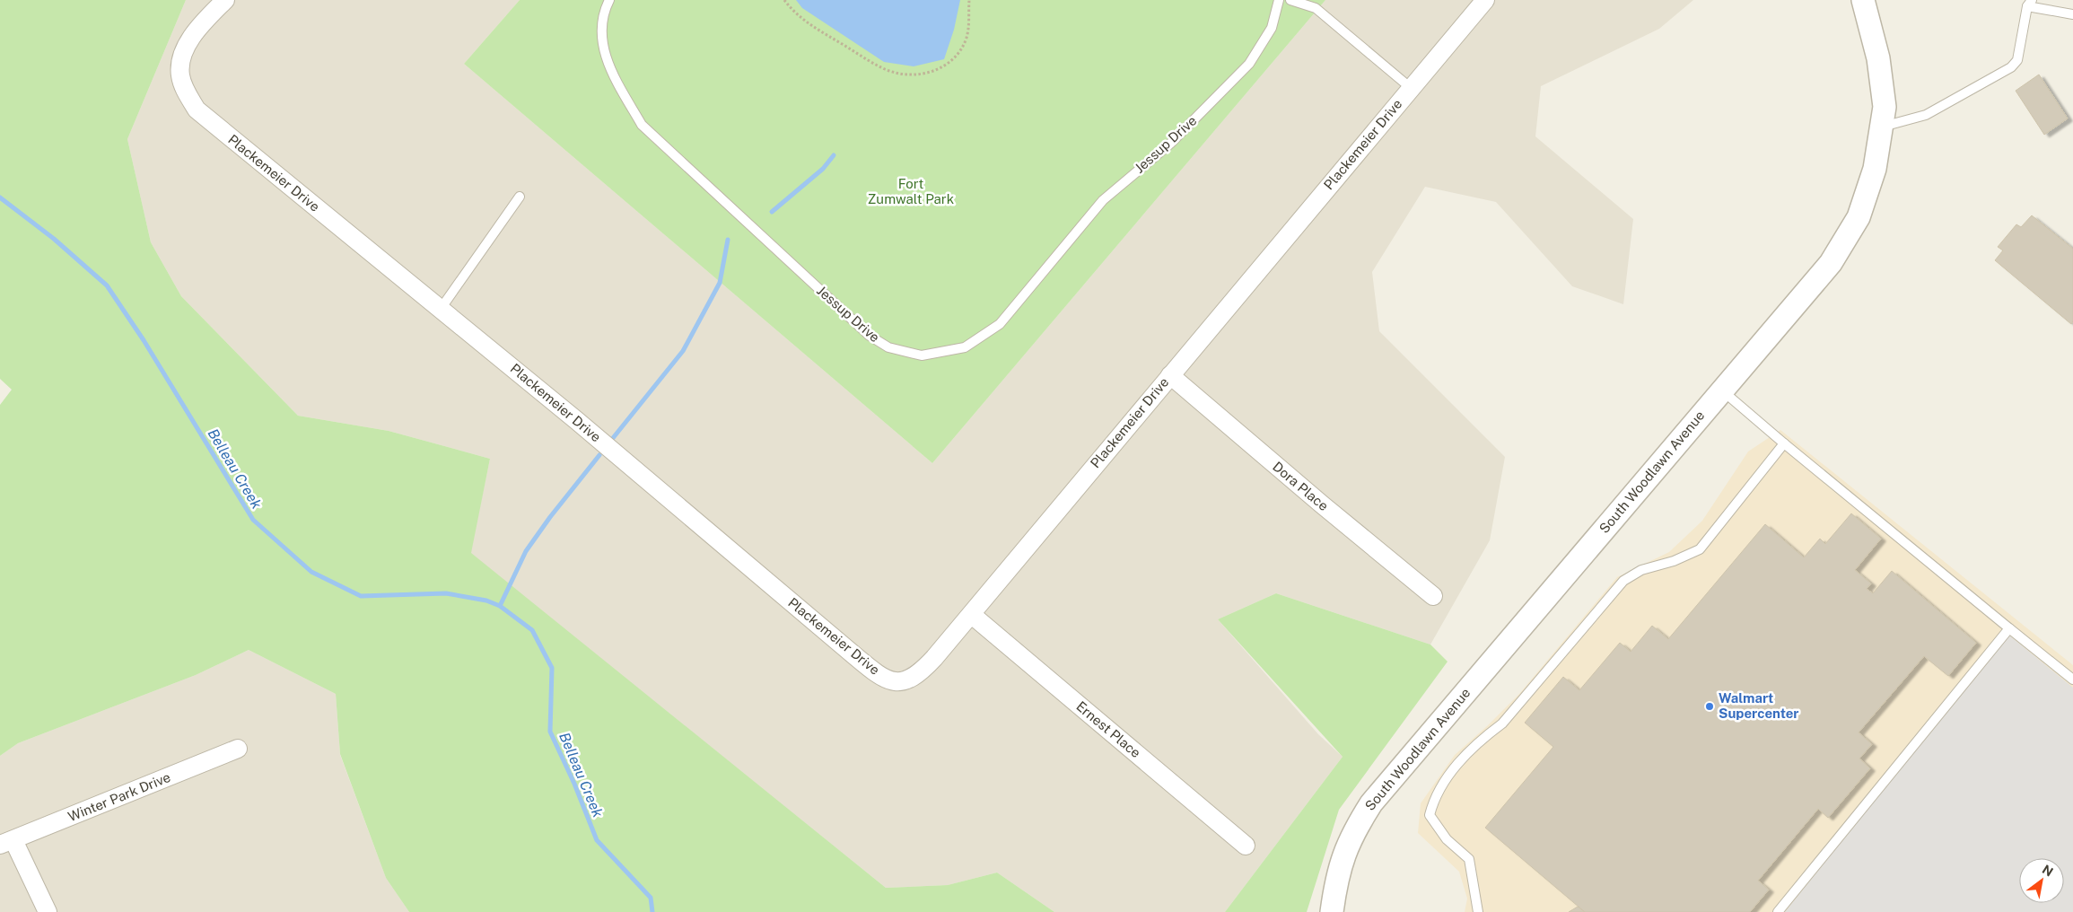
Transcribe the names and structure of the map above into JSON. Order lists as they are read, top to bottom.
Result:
{
  "streets": {
    "street": [
      "Plackemeier Drive",
      "South Woodlawn Avenue",
      "Dora Place",
      "Ernest Place",
      "Winter Park Drive"
    ],
    "lane": ["Jessup Drive"]
  },
  "crossings": [
    ["Plackemeier Drive", "Dora Place"],
    ["Plackemeier Drive", "Ernest Place"]
  ],
  "water": ["Belleau Creek"],
  "parks": ["Fort Zumwalt Park"],
  "places": ["Walmart Supercenter"],
  "north": "top right"
}
